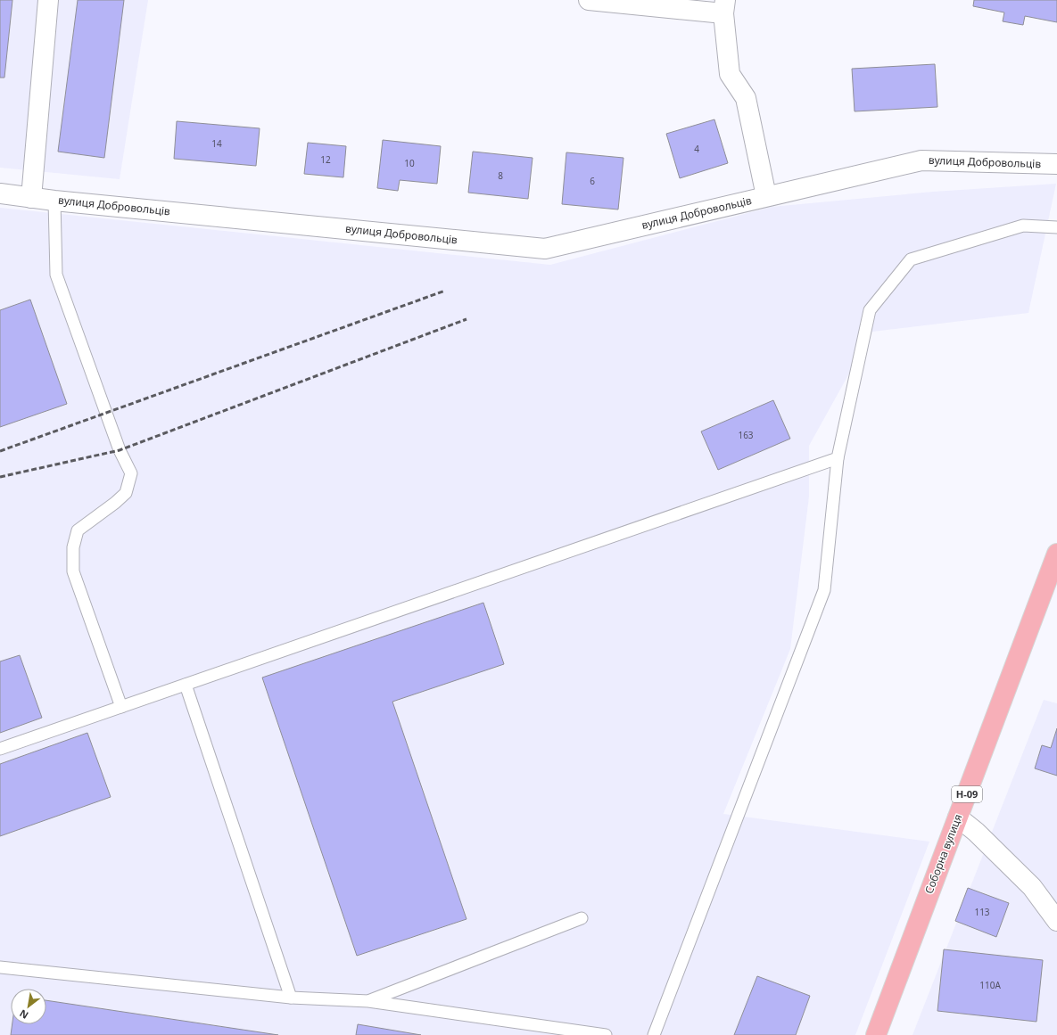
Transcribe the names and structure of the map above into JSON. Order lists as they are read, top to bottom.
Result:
{
  "streets": {
    "main road": ["Н-09", "Соборна вулиця"],
    "street": ["вулиця Добровольців"]
  },
  "house_numbers": [
    "14",
    "4",
    "12",
    "10",
    "8",
    "6",
    "163",
    "113",
    "110А"
  ],
  "north": "bottom left"
}
